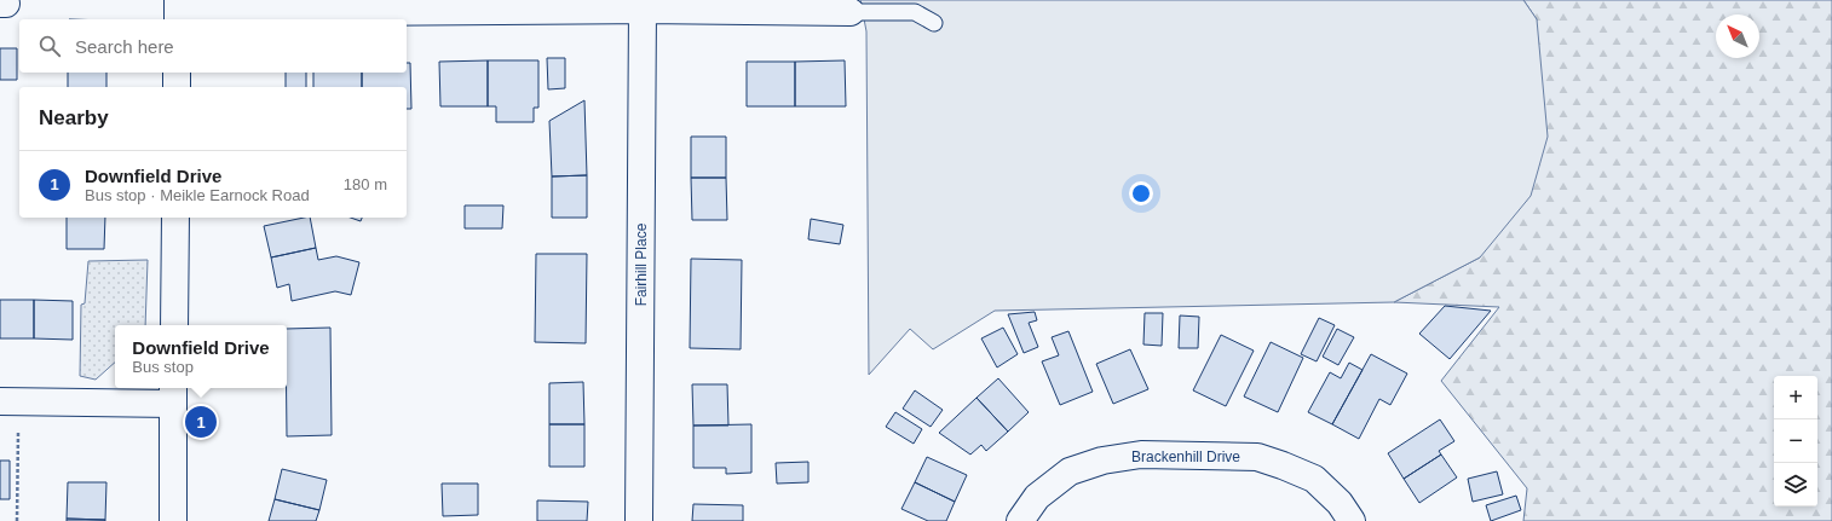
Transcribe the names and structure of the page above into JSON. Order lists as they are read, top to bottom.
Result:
{
  "streets": {
    "street": ["Fairhill Place", "Brackenhill Drive"]
  },
  "north": "top left",
  "page": {
    "search": "Search here",
    "heading": "Nearby",
    "list": [
      {
        "mark": "1",
        "name": "Downfield Drive",
        "note": "Bus stop · Meikle Earnock Road",
        "value": "180 m"
      }
    ],
    "popup": ["Downfield Drive", "Bus stop"],
    "map_buttons": ["+", "−"],
    "pins": "1"
  }
}
